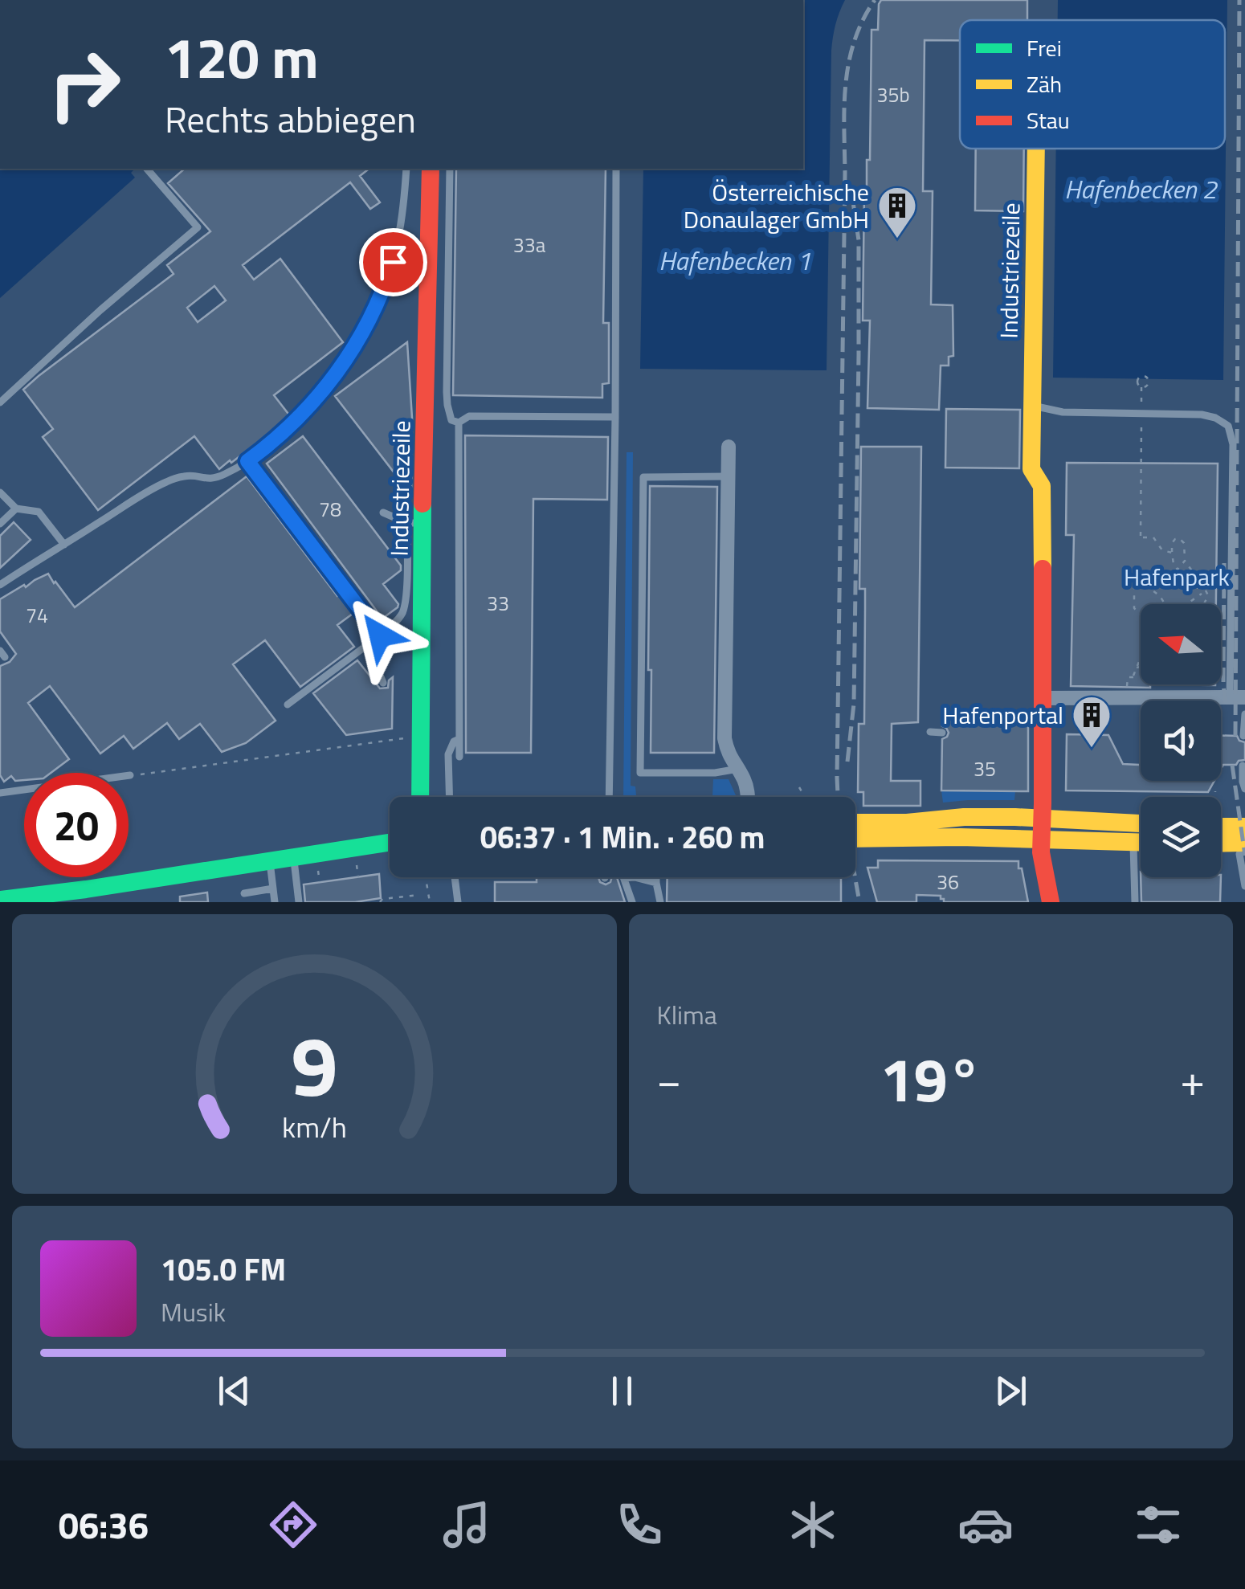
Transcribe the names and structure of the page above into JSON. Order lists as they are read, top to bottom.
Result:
{
  "streets": {
    "street": ["Industriezeile"]
  },
  "water": ["Hafenbecken 2", "Hafenbecken 1"],
  "parks": ["Hafenpark"],
  "places": {
    "building": ["Österreichische Donaulager GmbH", "Hafenportal"]
  },
  "house_numbers": [
    "35b",
    "33a",
    "78",
    "33",
    "74",
    "35",
    "36"
  ],
  "legend": ["Frei", "Zäh", "Stau"],
  "north": "left",
  "page": {
    "turn": ["120 m", "Rechts abbiegen"],
    "limit": "20",
    "trip": "06:37 · 1 Min. · 260 m",
    "tile": "Klima",
    "heat": ["−", "19°", "+"],
    "song": ["105.0 FM", "Musik"],
    "tabs": "06:36",
    "gauge": ["9", "km/h"]
  }
}
